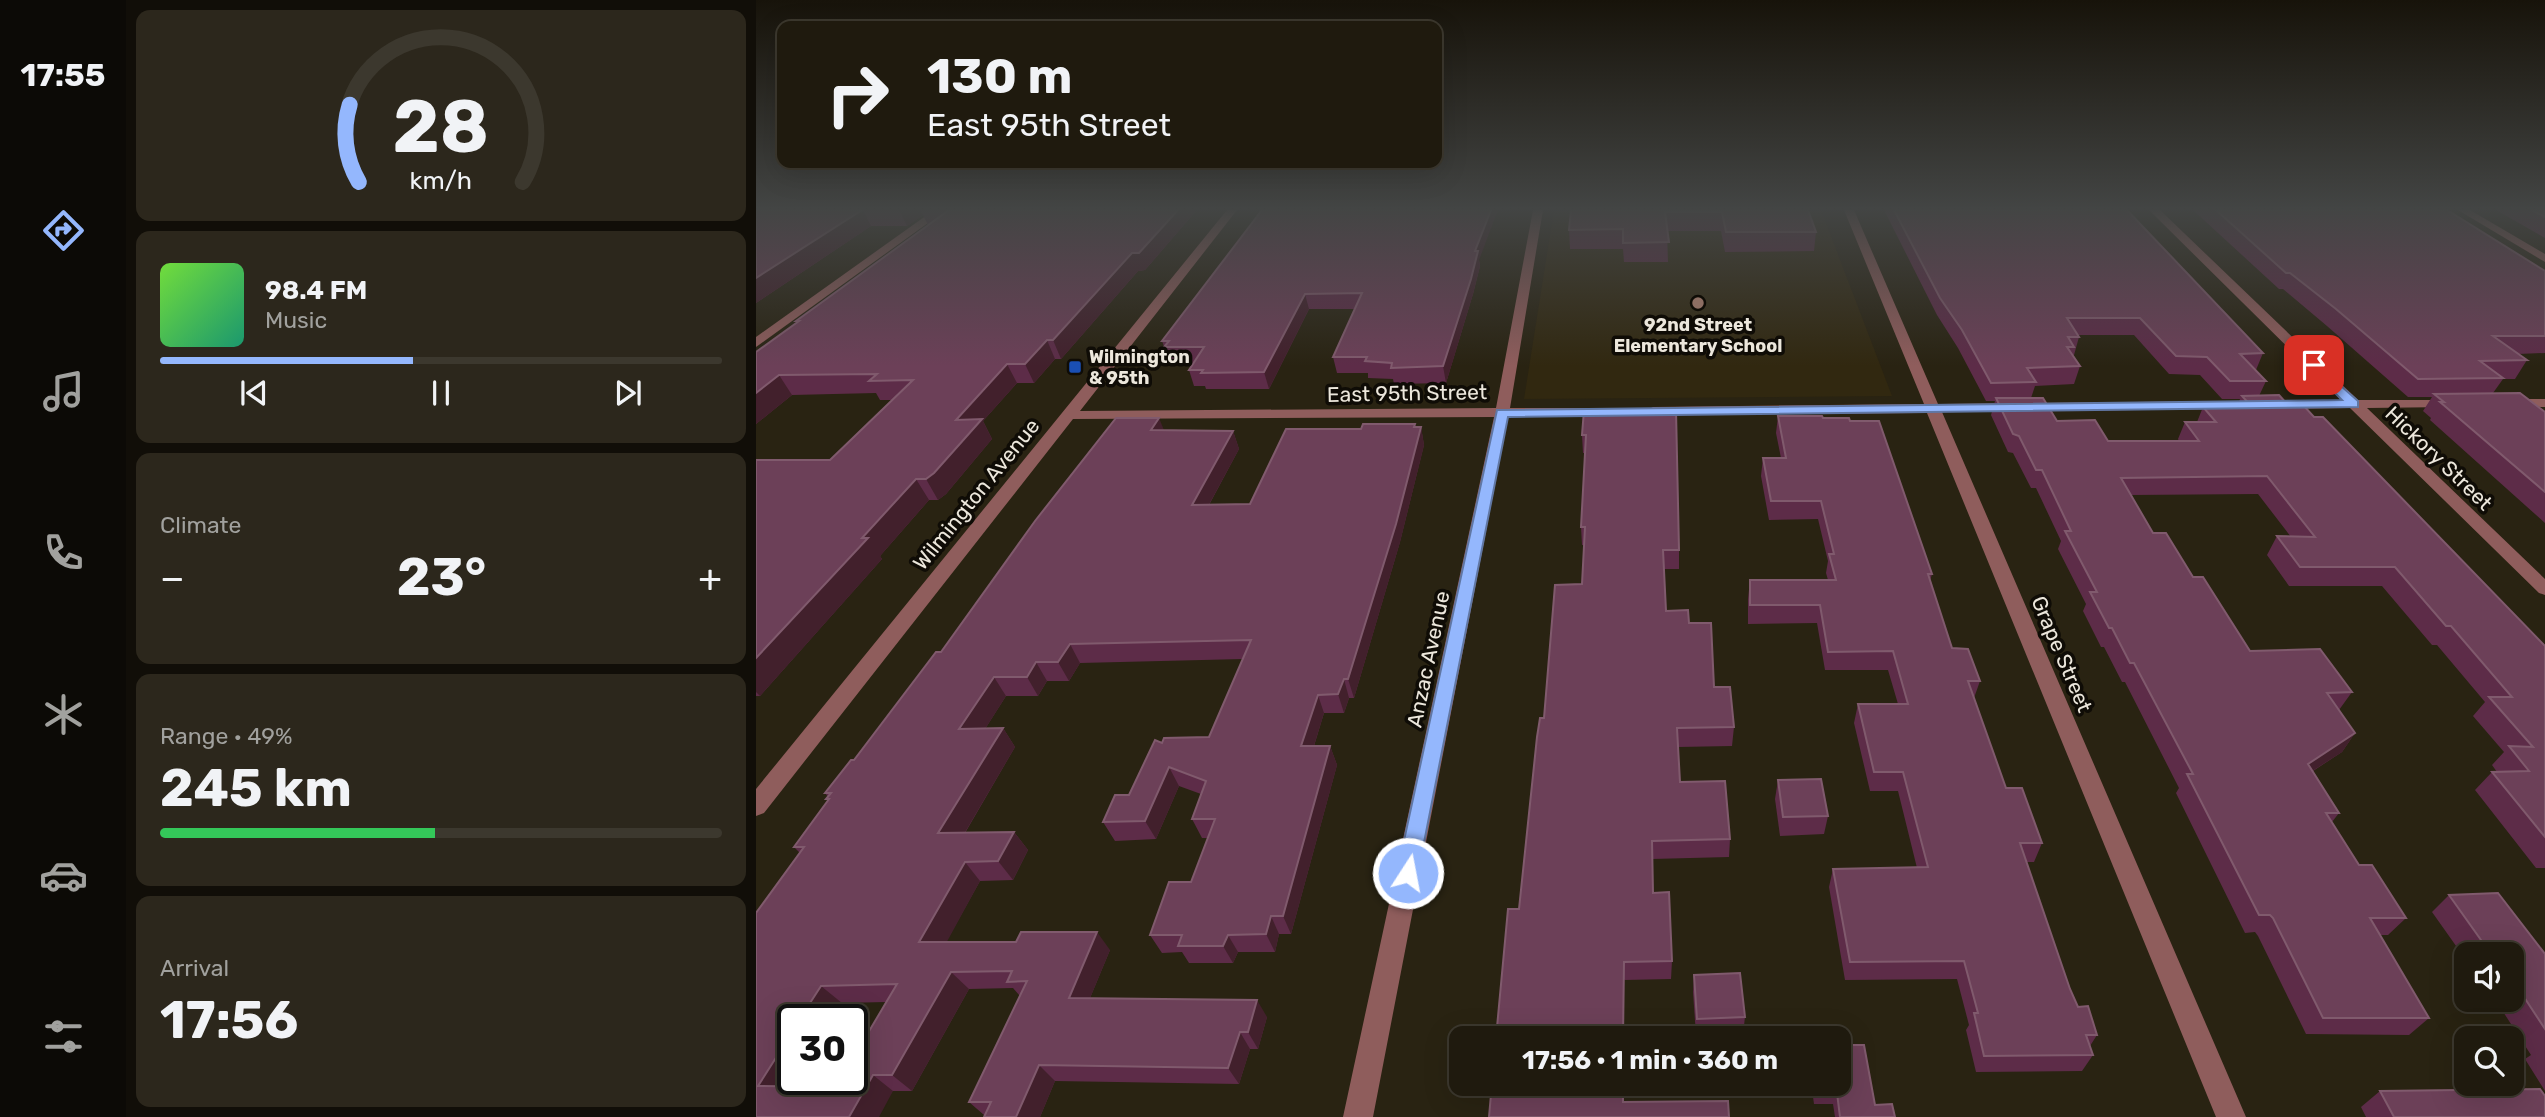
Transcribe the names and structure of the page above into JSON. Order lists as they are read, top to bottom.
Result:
{
  "streets": {
    "street": [
      "East 95th Street",
      "Hickory Street",
      "Wilmington Avenue",
      "Grape Street",
      "Anzac Avenue"
    ]
  },
  "crossings": [
    ["East 95th Street", "Hickory Street"],
    ["East 95th Street", "Wilmington Avenue"],
    ["East 95th Street", "Grape Street"],
    ["East 95th Street", "Anzac Avenue"]
  ],
  "places": {
    "other": ["92nd Street Elementary School"],
    "transit": ["Wilmington & 95th"]
  },
  "page": {
    "tabs": "17:55",
    "turn": ["130 m", "East 95th Street"],
    "song": ["98.4 FM", "Music"],
    "tile": [
      "Climate",
      ["Range · 49%", "245 km"],
      ["Arrival", "17:56"]
    ],
    "heat": ["−", "23°", "+"],
    "limit": "30",
    "trip": "17:56 · 1 min · 360 m",
    "gauge": ["28", "km/h"]
  }
}
